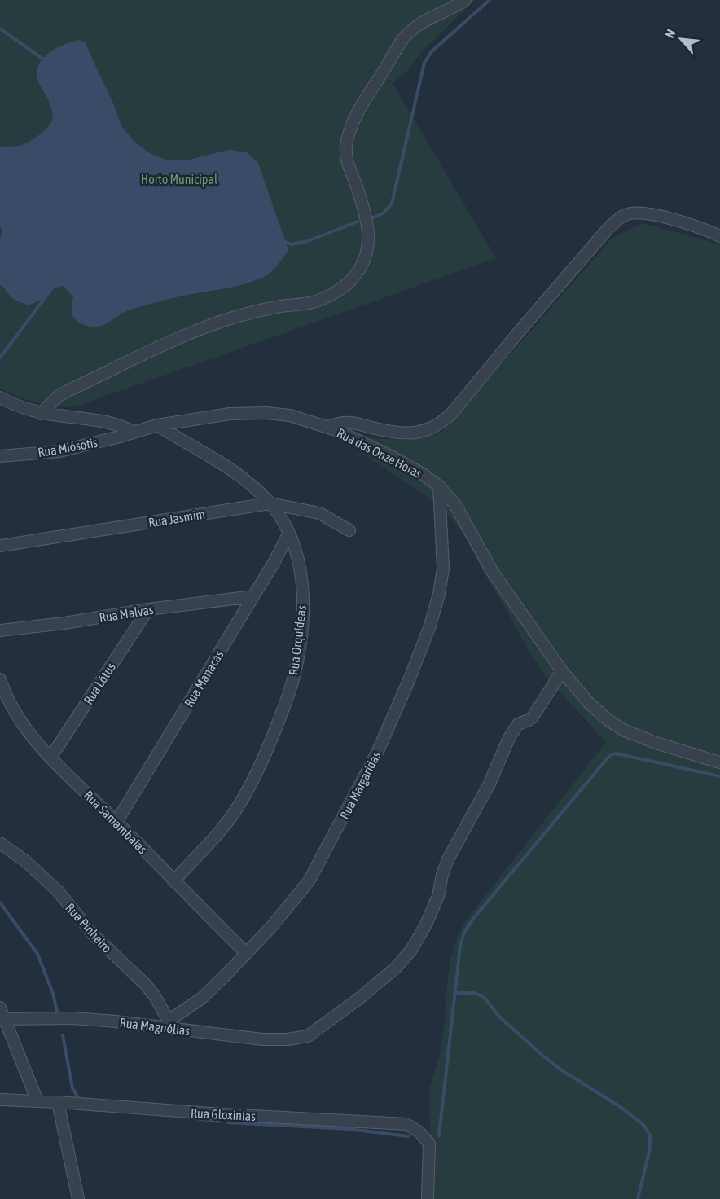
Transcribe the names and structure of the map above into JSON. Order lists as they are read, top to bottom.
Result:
{
  "streets": {
    "street": [
      "Rua Miósotis",
      "Rua das Onze Horas",
      "Rua Jasmim",
      "Rua Malvas",
      "Rua Orquídeas",
      "Rua Manacás",
      "Rua Lótus",
      "Rua Margaridas",
      "Rua Samambaias",
      "Rua Pinheiro",
      "Rua Magnólias",
      "Rua Gloxínias"
    ]
  },
  "crossings": [
    ["Rua das Onze Horas", "Rua Orquídeas"],
    ["Rua das Onze Horas", "Rua Margaridas"],
    ["Rua das Onze Horas", "Rua Magnólias"],
    ["Rua Jasmim", "Rua Orquídeas"],
    ["Rua Malvas", "Rua Manacás"],
    ["Rua Malvas", "Rua Lótus"],
    ["Rua Orquídeas", "Rua Manacás"],
    ["Rua Orquídeas", "Rua Samambaias"],
    ["Rua Manacás", "Rua Samambaias"],
    ["Rua Lótus", "Rua Samambaias"],
    ["Rua Margaridas", "Rua Samambaias"],
    ["Rua Margaridas", "Rua Pinheiro"],
    ["Rua Margaridas", "Rua Magnólias"],
    ["Rua Pinheiro", "Rua Magnólias"]
  ],
  "parks": ["Horto Municipal"],
  "north": "top left"
}
